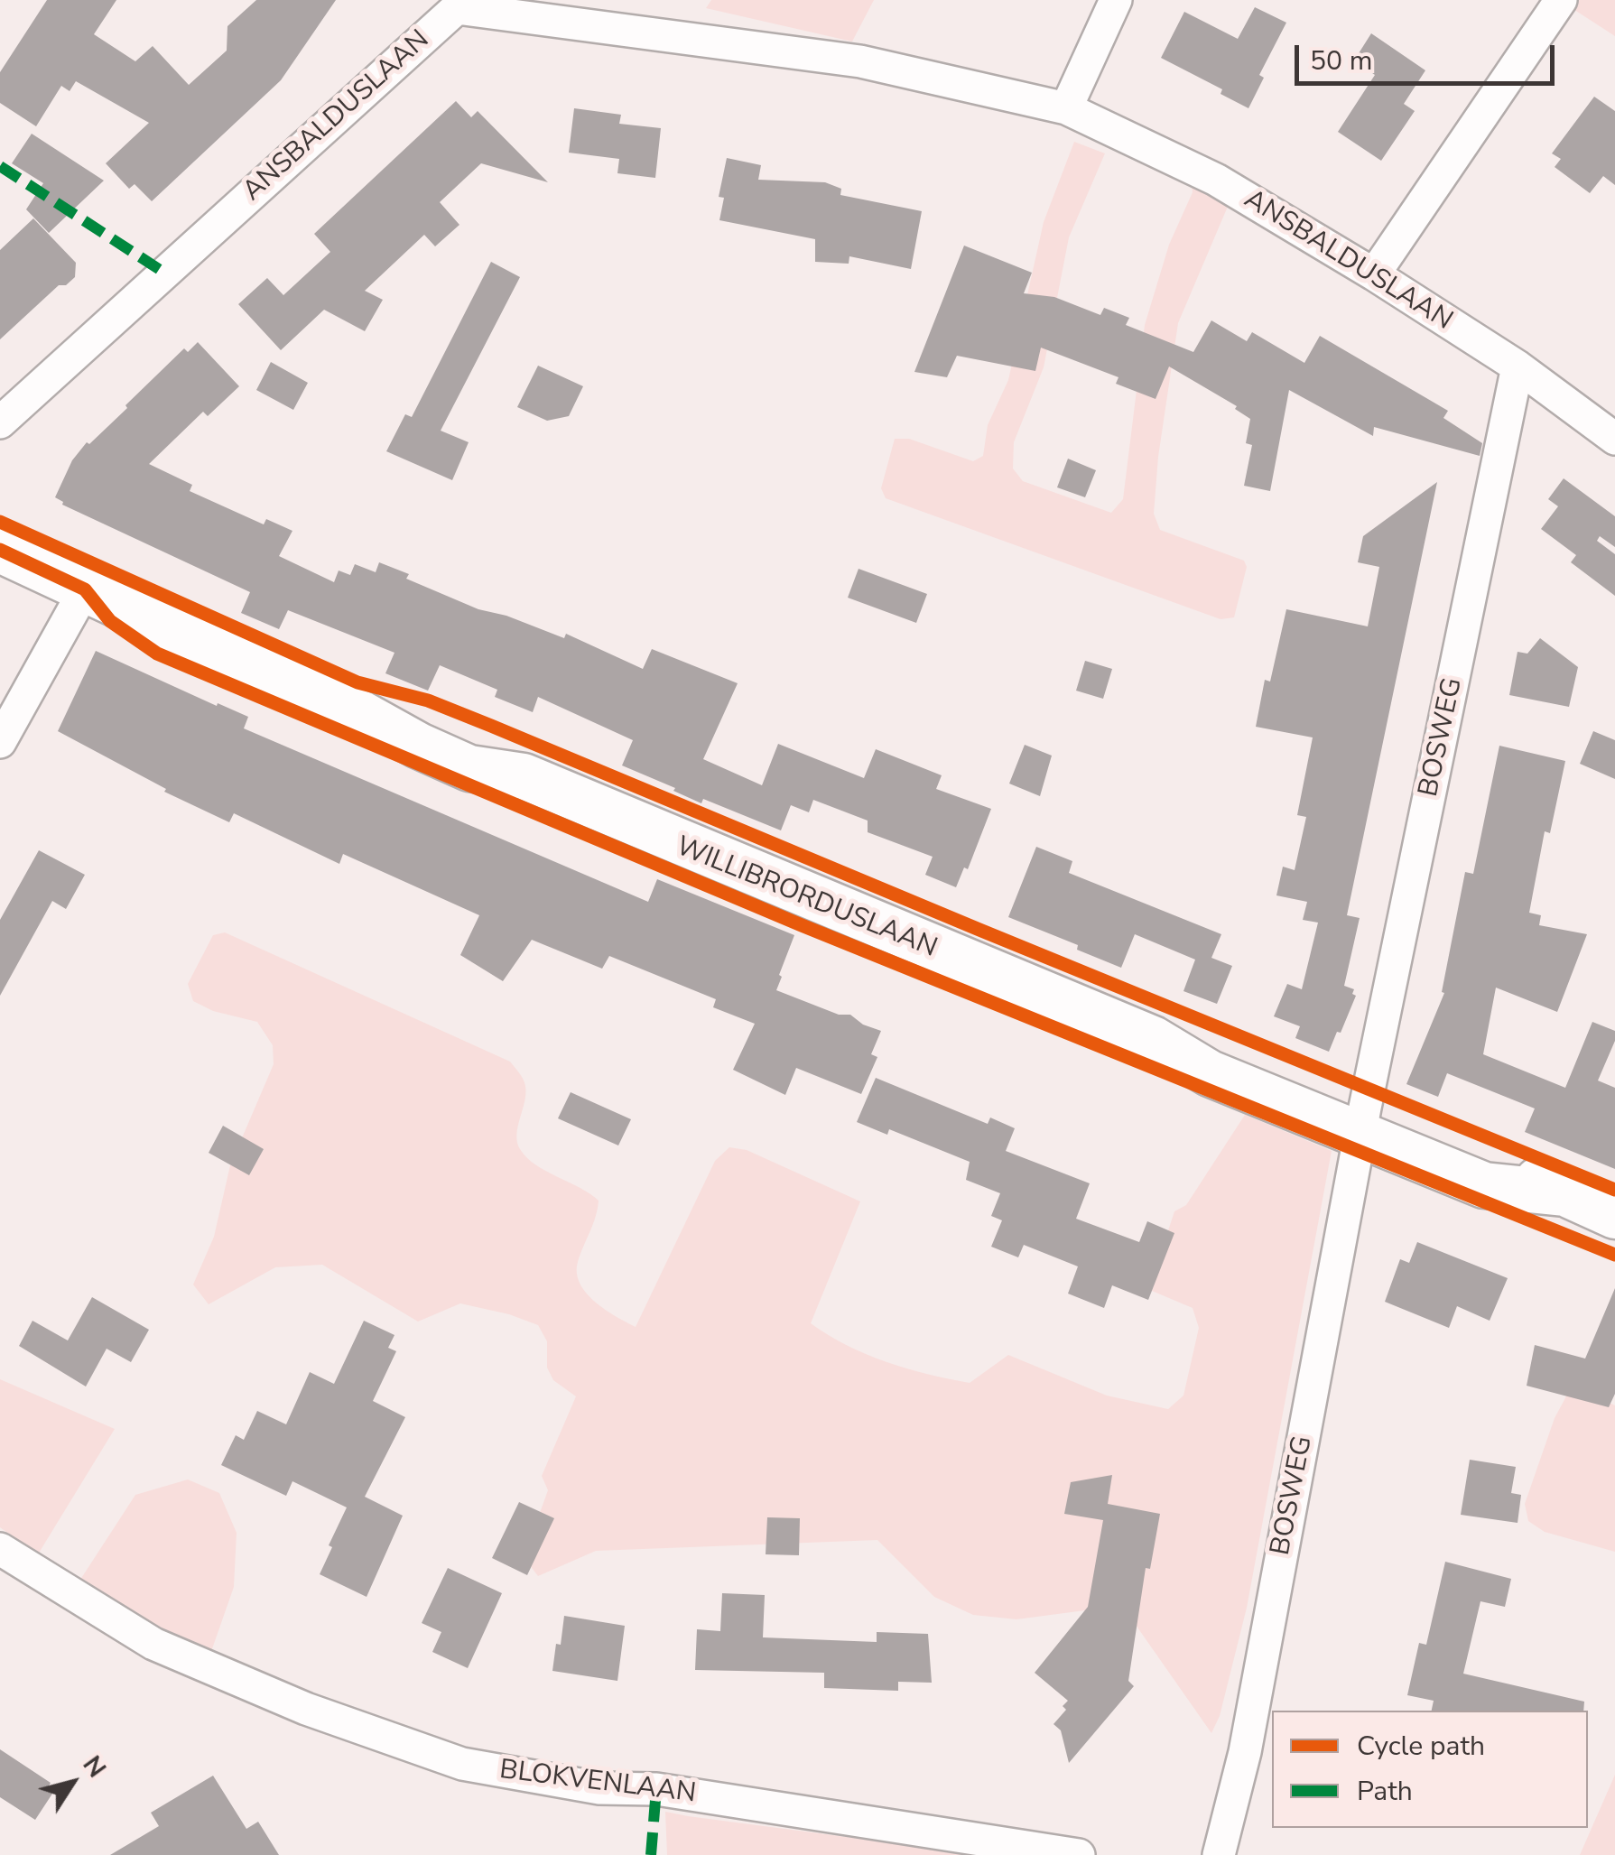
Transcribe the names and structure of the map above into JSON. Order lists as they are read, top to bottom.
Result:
{
  "streets": {
    "main road": ["WILLIBRORDUSLAAN"],
    "street": ["ANSBALDUSLAAN", "BOSWEG", "BLOKVENLAAN"]
  },
  "crossings": [
    ["ANSBALDUSLAAN", "BOSWEG"],
    ["BOSWEG", "WILLIBRORDUSLAAN"]
  ],
  "legend": ["Cycle path", "Path"],
  "scale_bar": "50 m",
  "north": "top right"
}
